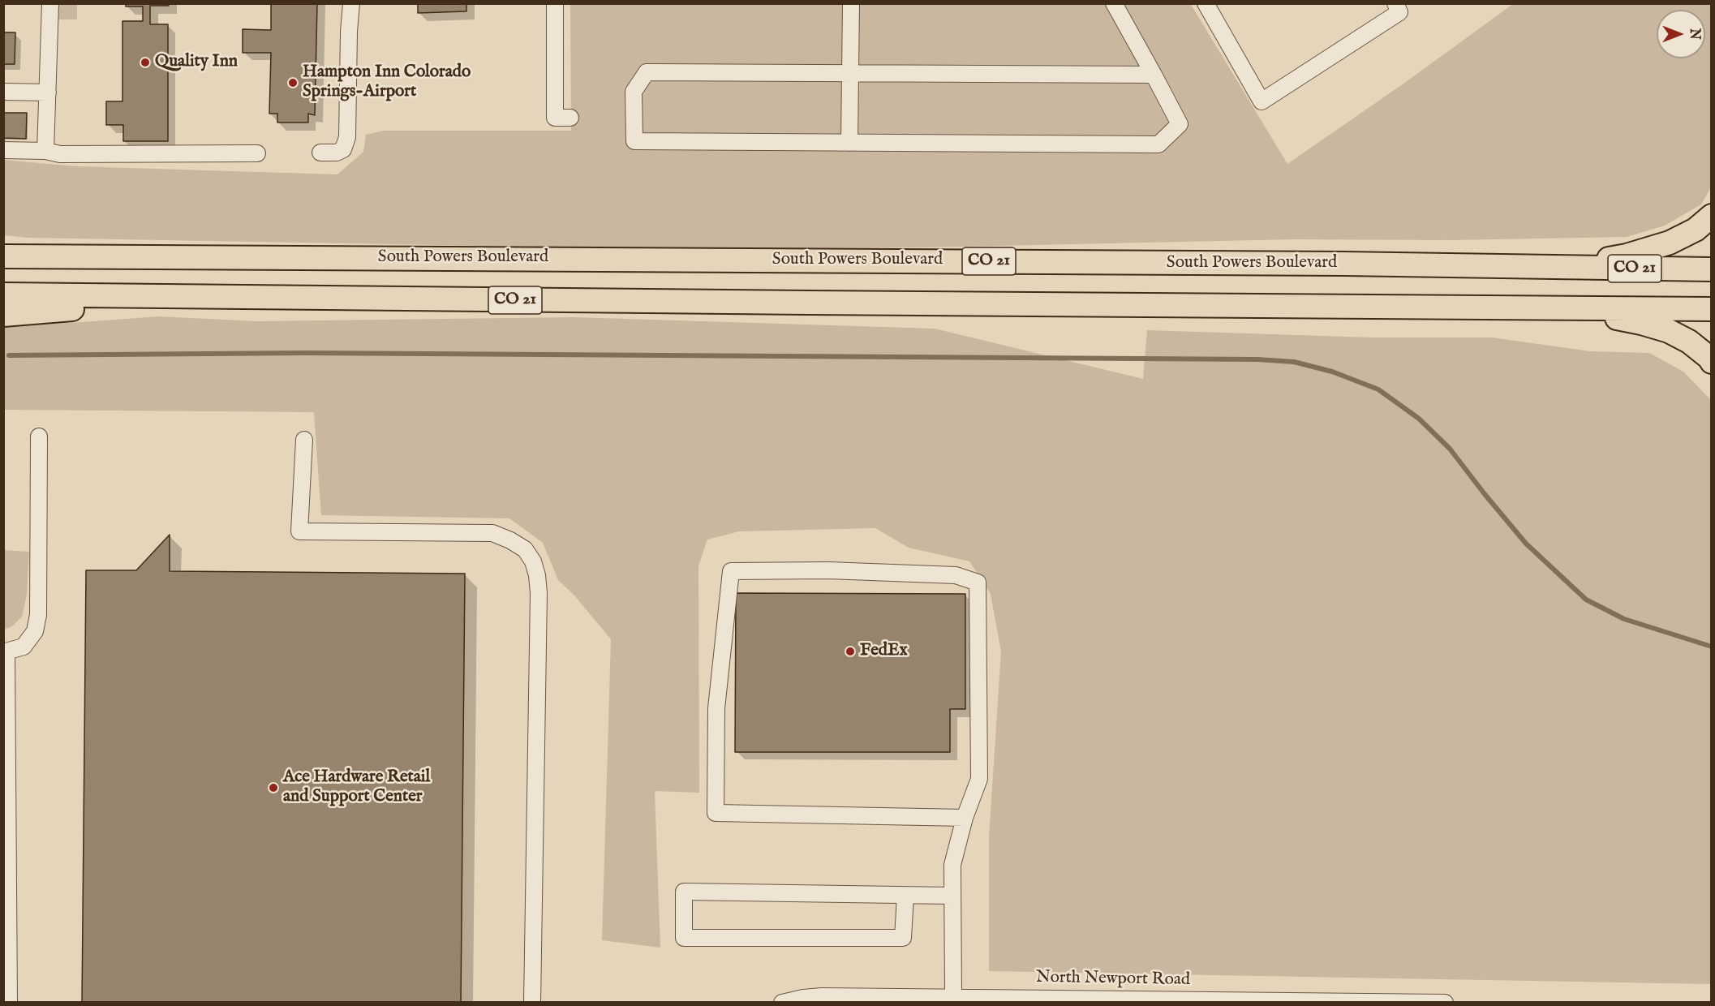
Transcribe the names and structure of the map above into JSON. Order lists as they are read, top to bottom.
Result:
{
  "streets": {
    "highway": ["South Powers Boulevard", "CO 21"],
    "street": ["North Newport Road"]
  },
  "places": [
    "Quality Inn",
    "Hampton Inn Colorado Springs-Airport",
    "FedEx",
    "Ace Hardware Retail and Support Center"
  ],
  "north": "right"
}
